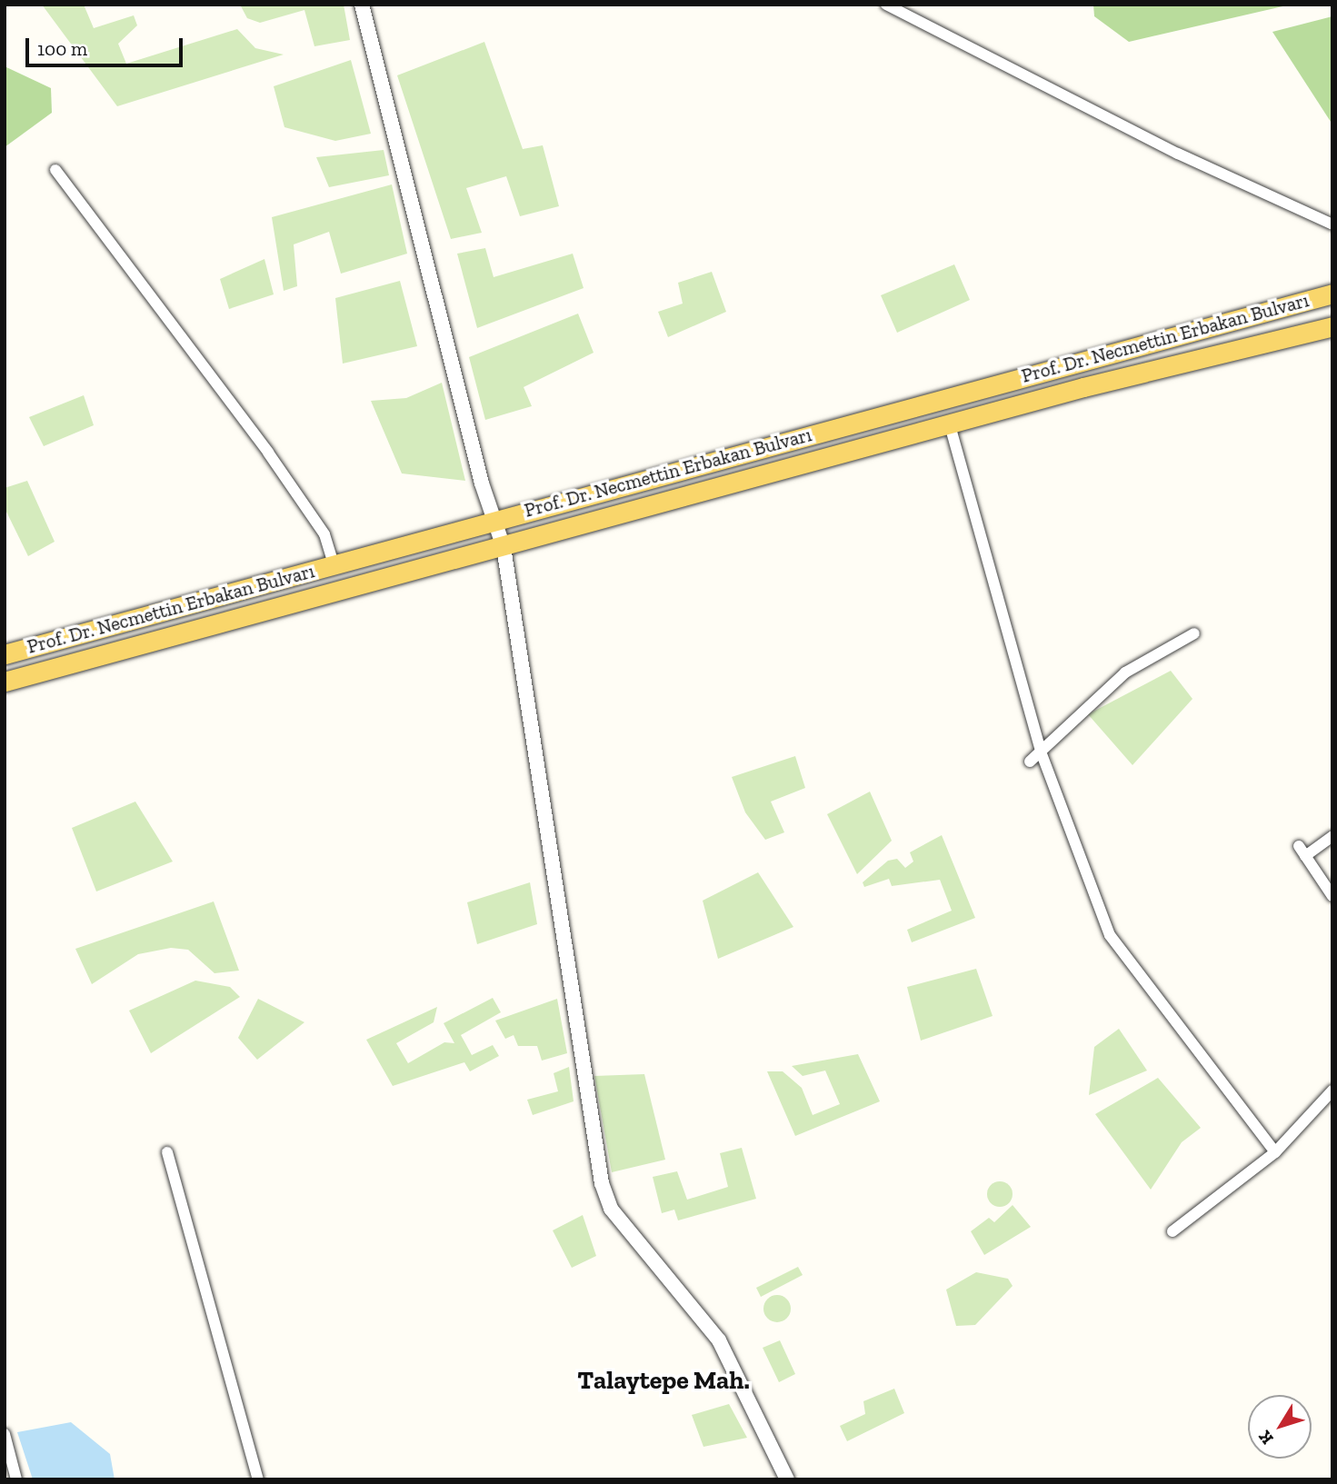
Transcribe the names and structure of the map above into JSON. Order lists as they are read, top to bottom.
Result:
{
  "streets": {
    "main road": ["Prof. Dr. Necmettin Erbakan Bulvarı"]
  },
  "districts": ["Talaytepe Mah."],
  "scale_bar": "100 m",
  "north": "bottom left"
}
